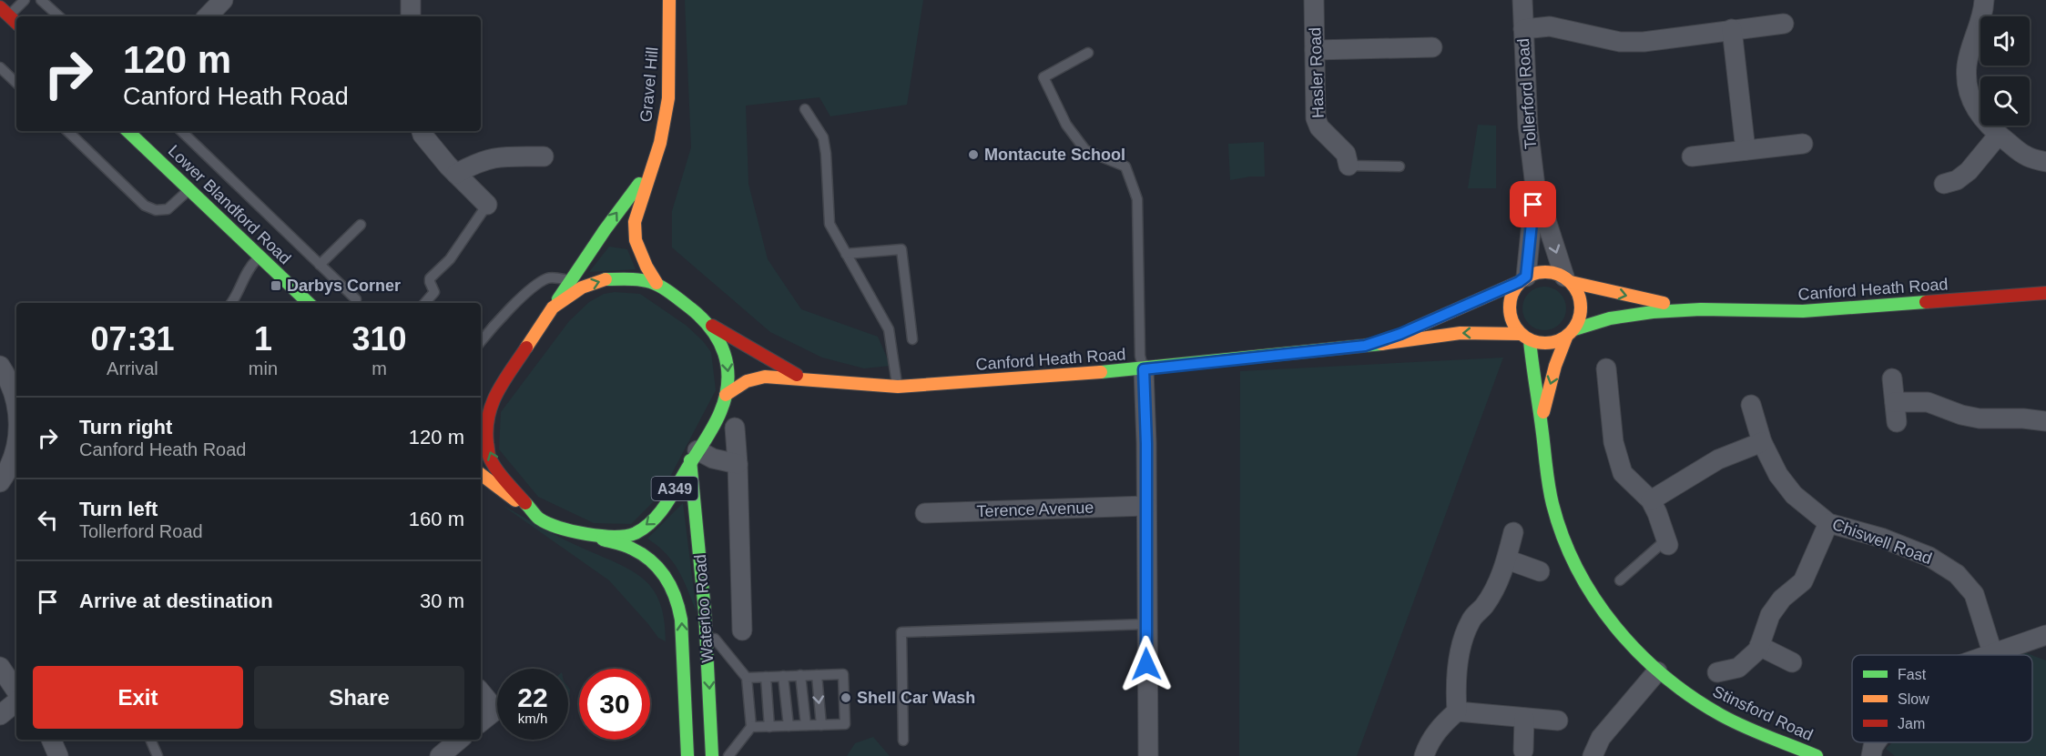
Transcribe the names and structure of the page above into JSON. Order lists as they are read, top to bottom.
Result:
{
  "streets": {
    "main road": [
      "Gravel Hill",
      "Lower Blandford Road",
      "Canford Heath Road",
      "A349",
      "Waterloo Road",
      "Stinsford Road"
    ],
    "street": [
      "Hasler Road",
      "Tollerford Road",
      "Terence Avenue",
      "Chiswell Road"
    ]
  },
  "crossings": [
    ["Gravel Hill", "A349"],
    ["Tollerford Road", "Canford Heath Road"],
    ["Tollerford Road", "Stinsford Road"],
    ["Canford Heath Road", "A349"],
    ["Canford Heath Road", "Stinsford Road"],
    ["A349", "Waterloo Road"]
  ],
  "places": {
    "other": ["Montacute School", "Shell Car Wash"],
    "transit": ["Darbys Corner"]
  },
  "legend": ["Fast", "Slow", "Jam"],
  "page": {
    "turn": ["120 m", "Canford Heath Road"],
    "eta": [
      "07:31",
      "Arrival",
      "1",
      "min",
      "310",
      "m"
    ],
    "list": [
      {
        "name": "Turn right",
        "note": "Canford Heath Road",
        "value": "120 m"
      },
      {
        "name": "Turn left",
        "note": "Tollerford Road",
        "value": "160 m"
      },
      {
        "name": "Arrive at destination",
        "value": "30 m"
      }
    ],
    "buttons": ["Exit", "Share"],
    "speed": "22 km/h",
    "limit": "30"
  }
}
